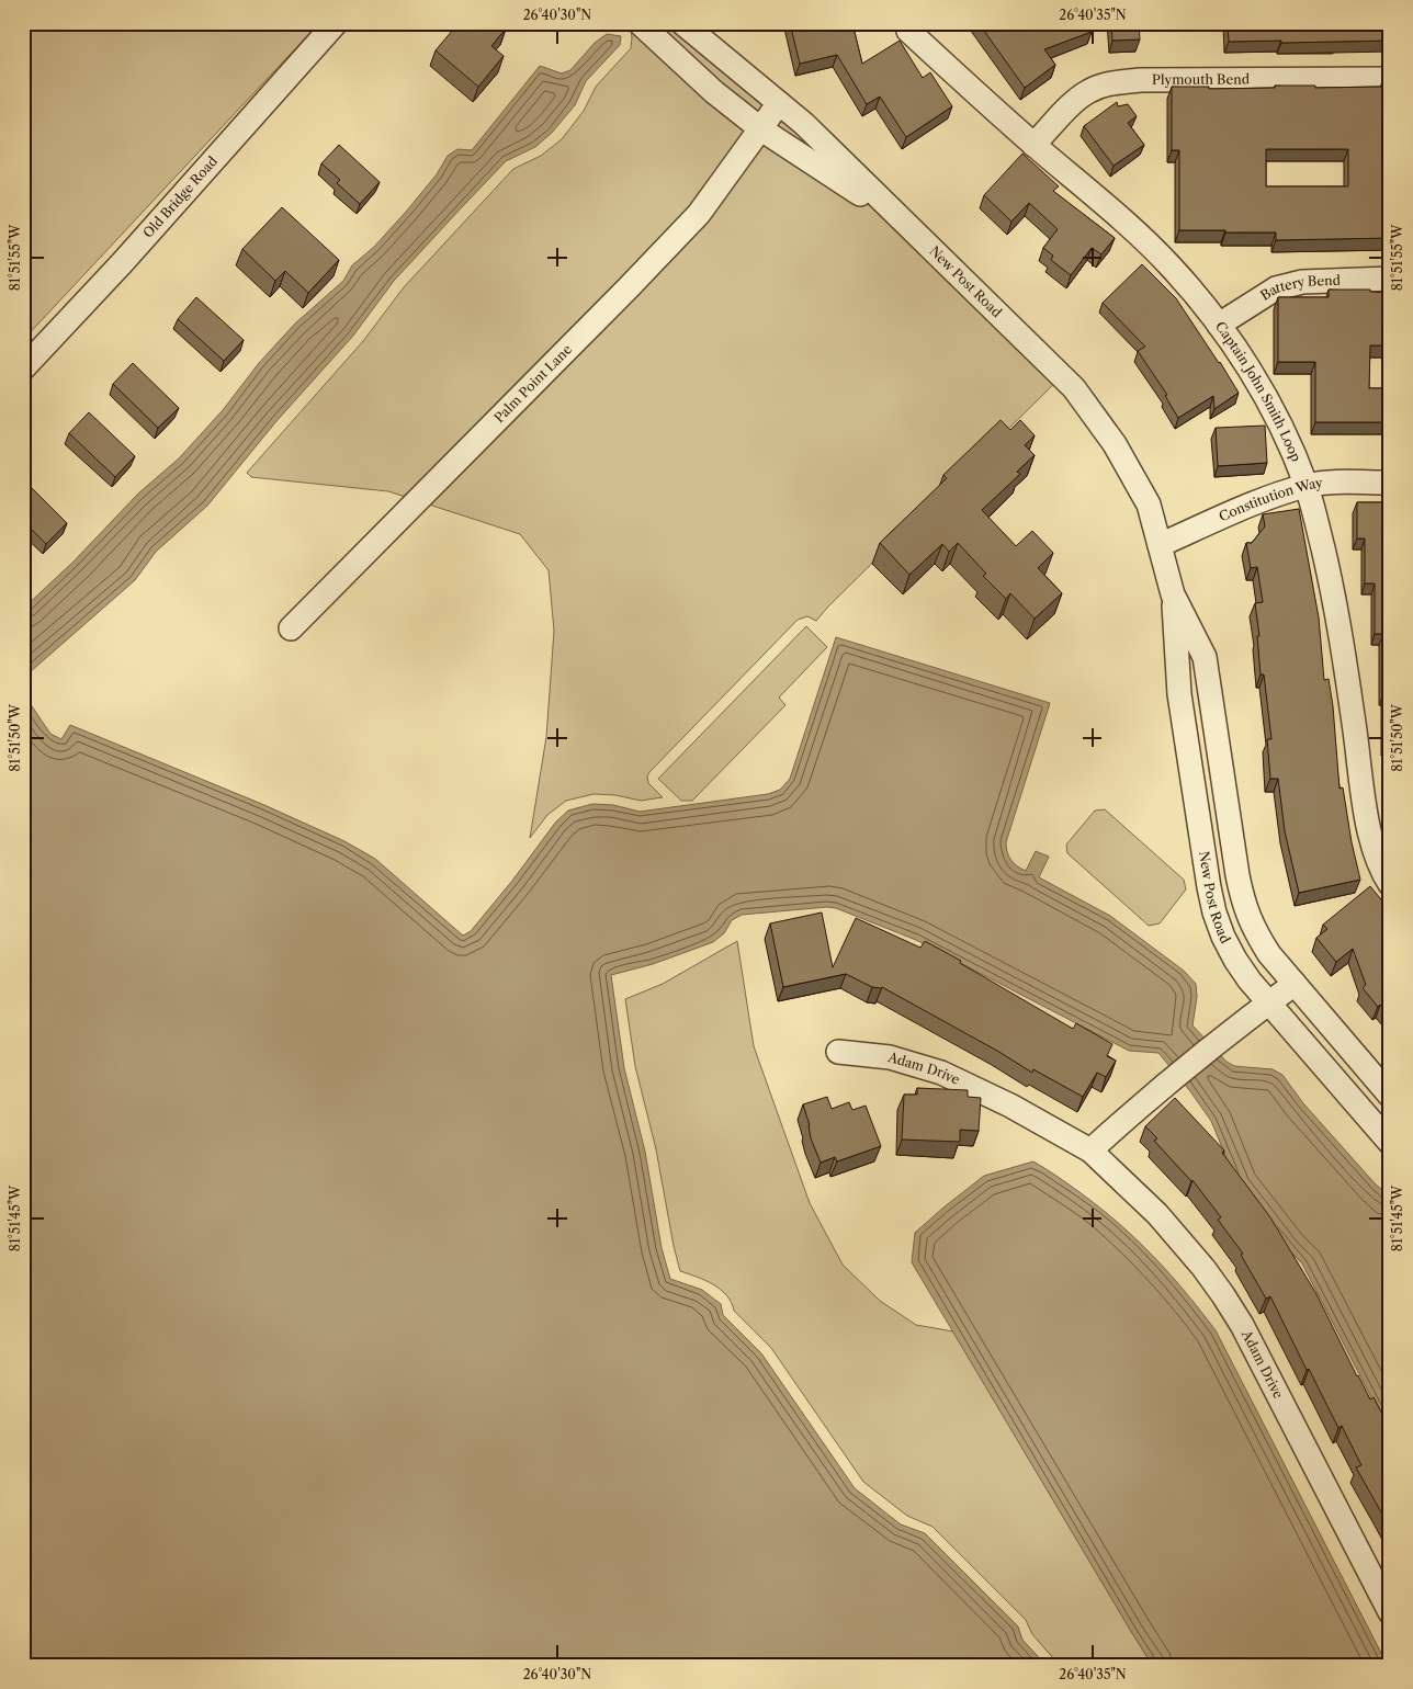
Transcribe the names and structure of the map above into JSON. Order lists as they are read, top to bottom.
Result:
{
  "streets": {
    "street": [
      "Plymouth Bend",
      "Old Bridge Road",
      "New Post Road",
      "Battery Bend",
      "Palm Point Lane",
      "Captain John Smith Loop",
      "Constitution Way",
      "Adam Drive"
    ]
  },
  "crossings": [
    ["Plymouth Bend", "Captain John Smith Loop"],
    ["New Post Road", "Palm Point Lane"],
    ["New Post Road", "Constitution Way"],
    ["Battery Bend", "Captain John Smith Loop"],
    ["Captain John Smith Loop", "Constitution Way"]
  ],
  "coordinates": [
    "26°40'30\"N",
    "26°40'35\"N",
    "81°51'55\"W",
    "81°51'50\"W",
    "81°51'45\"W"
  ]
}
